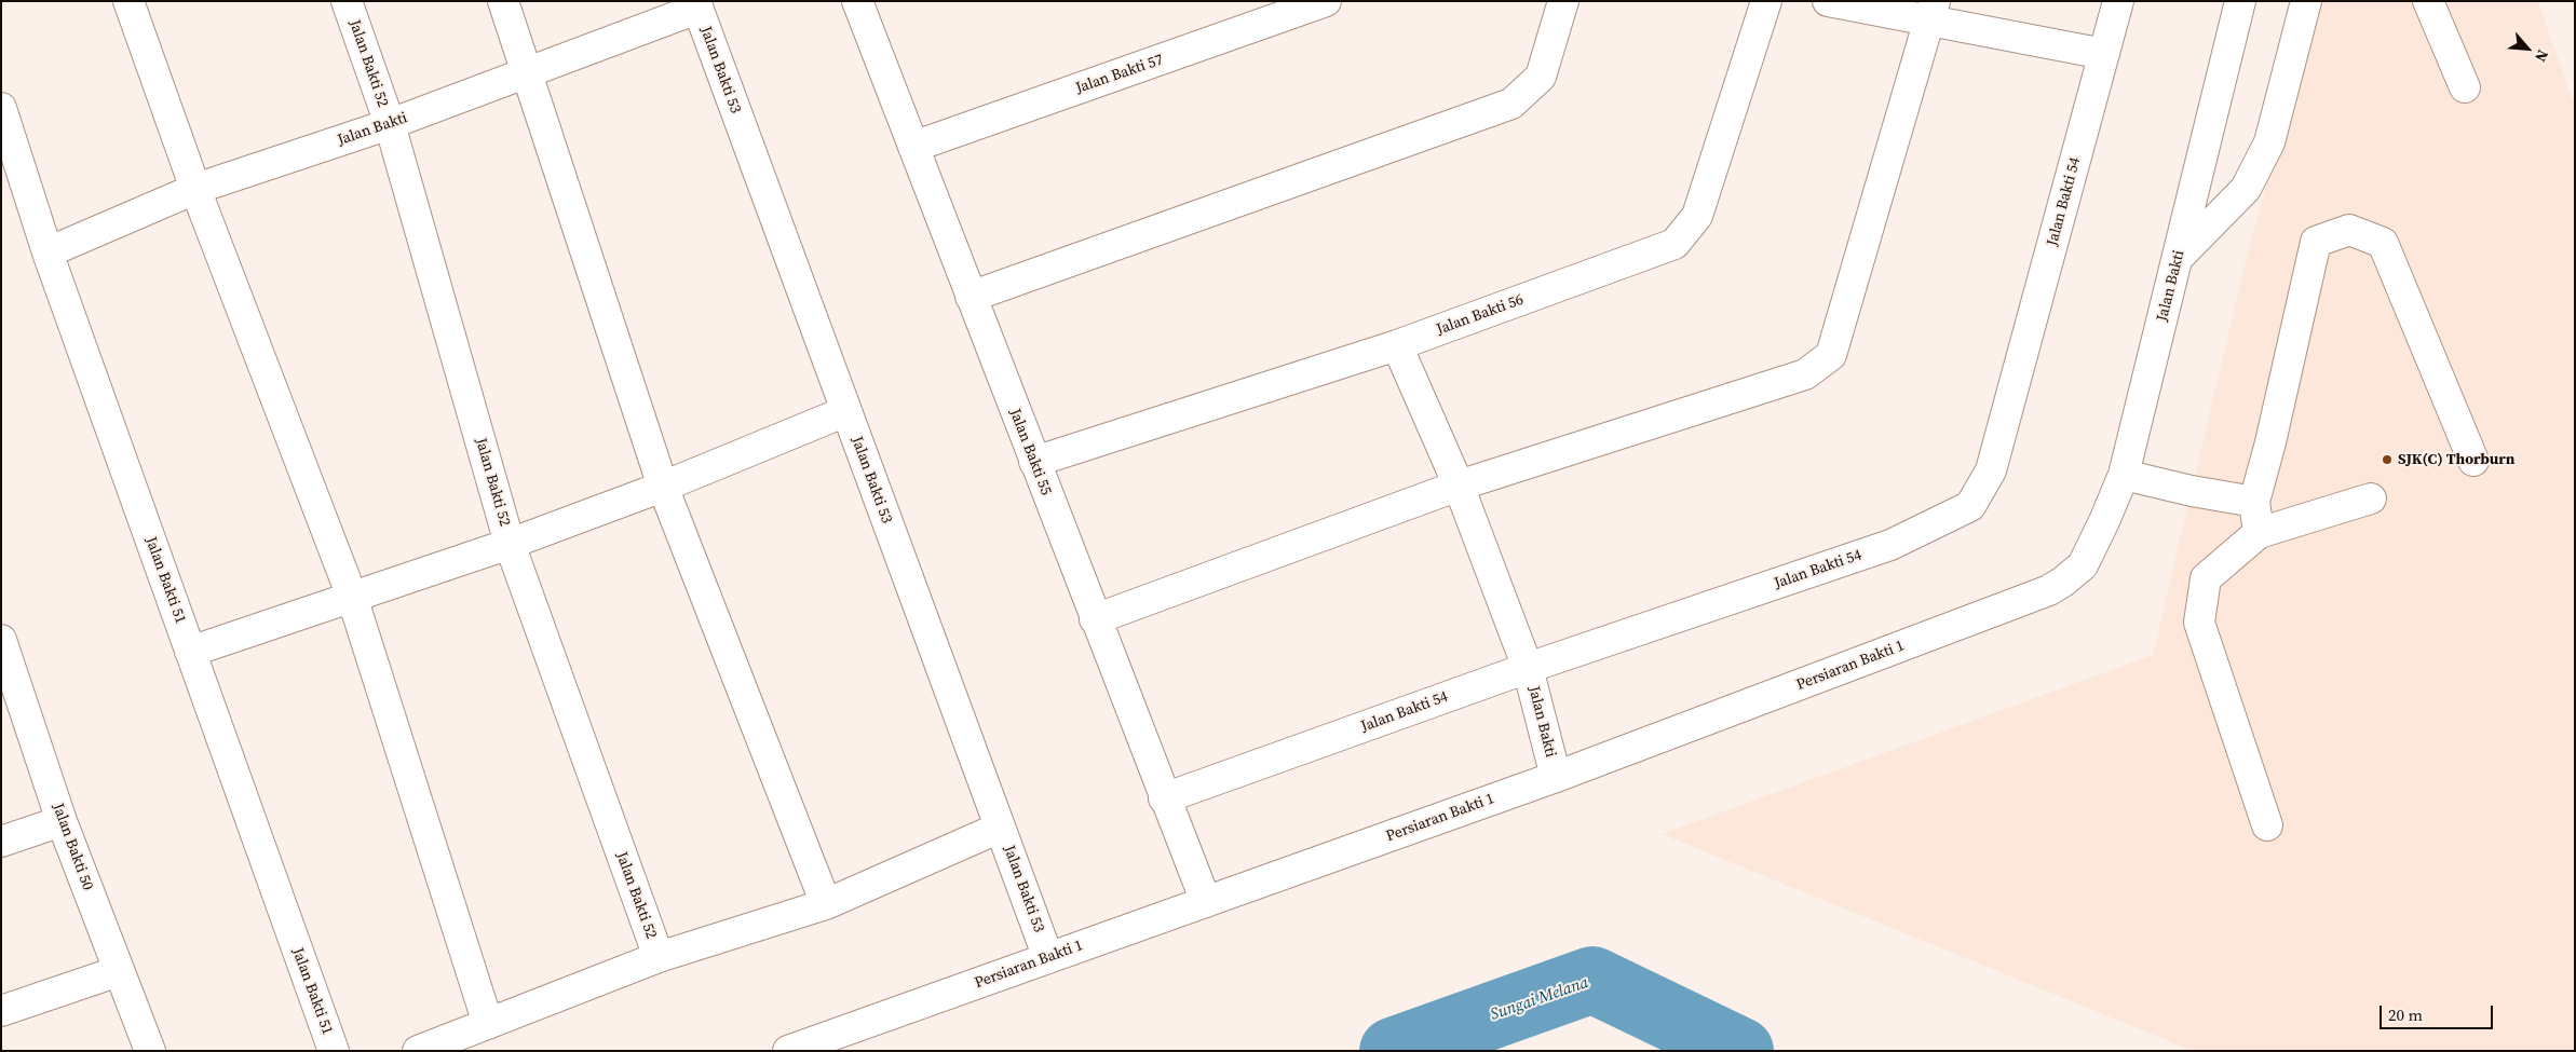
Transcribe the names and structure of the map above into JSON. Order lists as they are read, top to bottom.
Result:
{
  "streets": {
    "street": [
      "Jalan Bakti 52",
      "Jalan Bakti 53",
      "Jalan Bakti 57",
      "Jalan Bakti",
      "Jalan Bakti 54",
      "Jalan Bakti 56",
      "Jalan Bakti 55",
      "Jalan Bakti 51",
      "Persiaran Bakti 1",
      "Jalan Bakti 50"
    ]
  },
  "crossings": [
    ["Jalan Bakti 52", "Jalan Bakti"],
    ["Jalan Bakti 53", "Jalan Bakti"],
    ["Jalan Bakti 53", "Persiaran Bakti 1"],
    ["Jalan Bakti 57", "Jalan Bakti 55"],
    ["Jalan Bakti", "Jalan Bakti 54"],
    ["Jalan Bakti", "Jalan Bakti 56"],
    ["Jalan Bakti", "Jalan Bakti 51"],
    ["Jalan Bakti", "Persiaran Bakti 1"],
    ["Jalan Bakti 54", "Jalan Bakti 55"],
    ["Jalan Bakti 56", "Jalan Bakti 55"],
    ["Jalan Bakti 55", "Persiaran Bakti 1"]
  ],
  "water": ["Sungai Melana"],
  "places": ["SJK(C) Thorburn"],
  "scale_bar": "20 m",
  "north": "bottom right"
}
